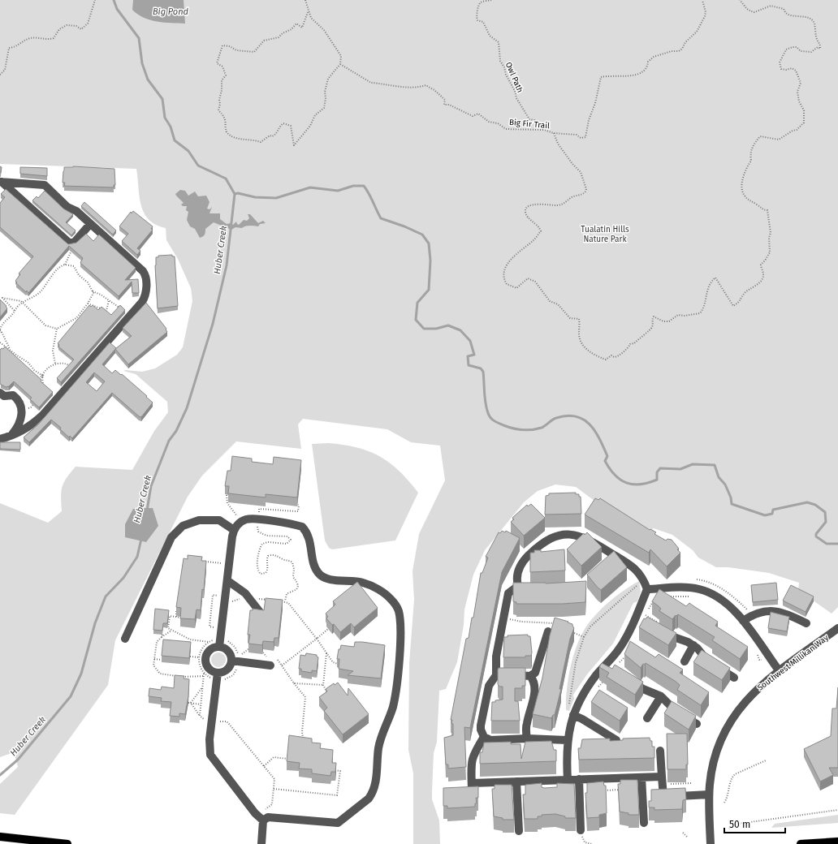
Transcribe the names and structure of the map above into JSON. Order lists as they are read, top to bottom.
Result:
{
  "streets": {
    "street": ["Southwest Millikan Way"],
    "path": ["Owl Path", "Big Fir Trail"]
  },
  "crossings": [
    ["Owl Path", "Big Fir Trail"]
  ],
  "water": ["Big Pond", "Huber Creek"],
  "parks": ["Tualatin Hills Nature Park"],
  "scale_bar": "50 m"
}
